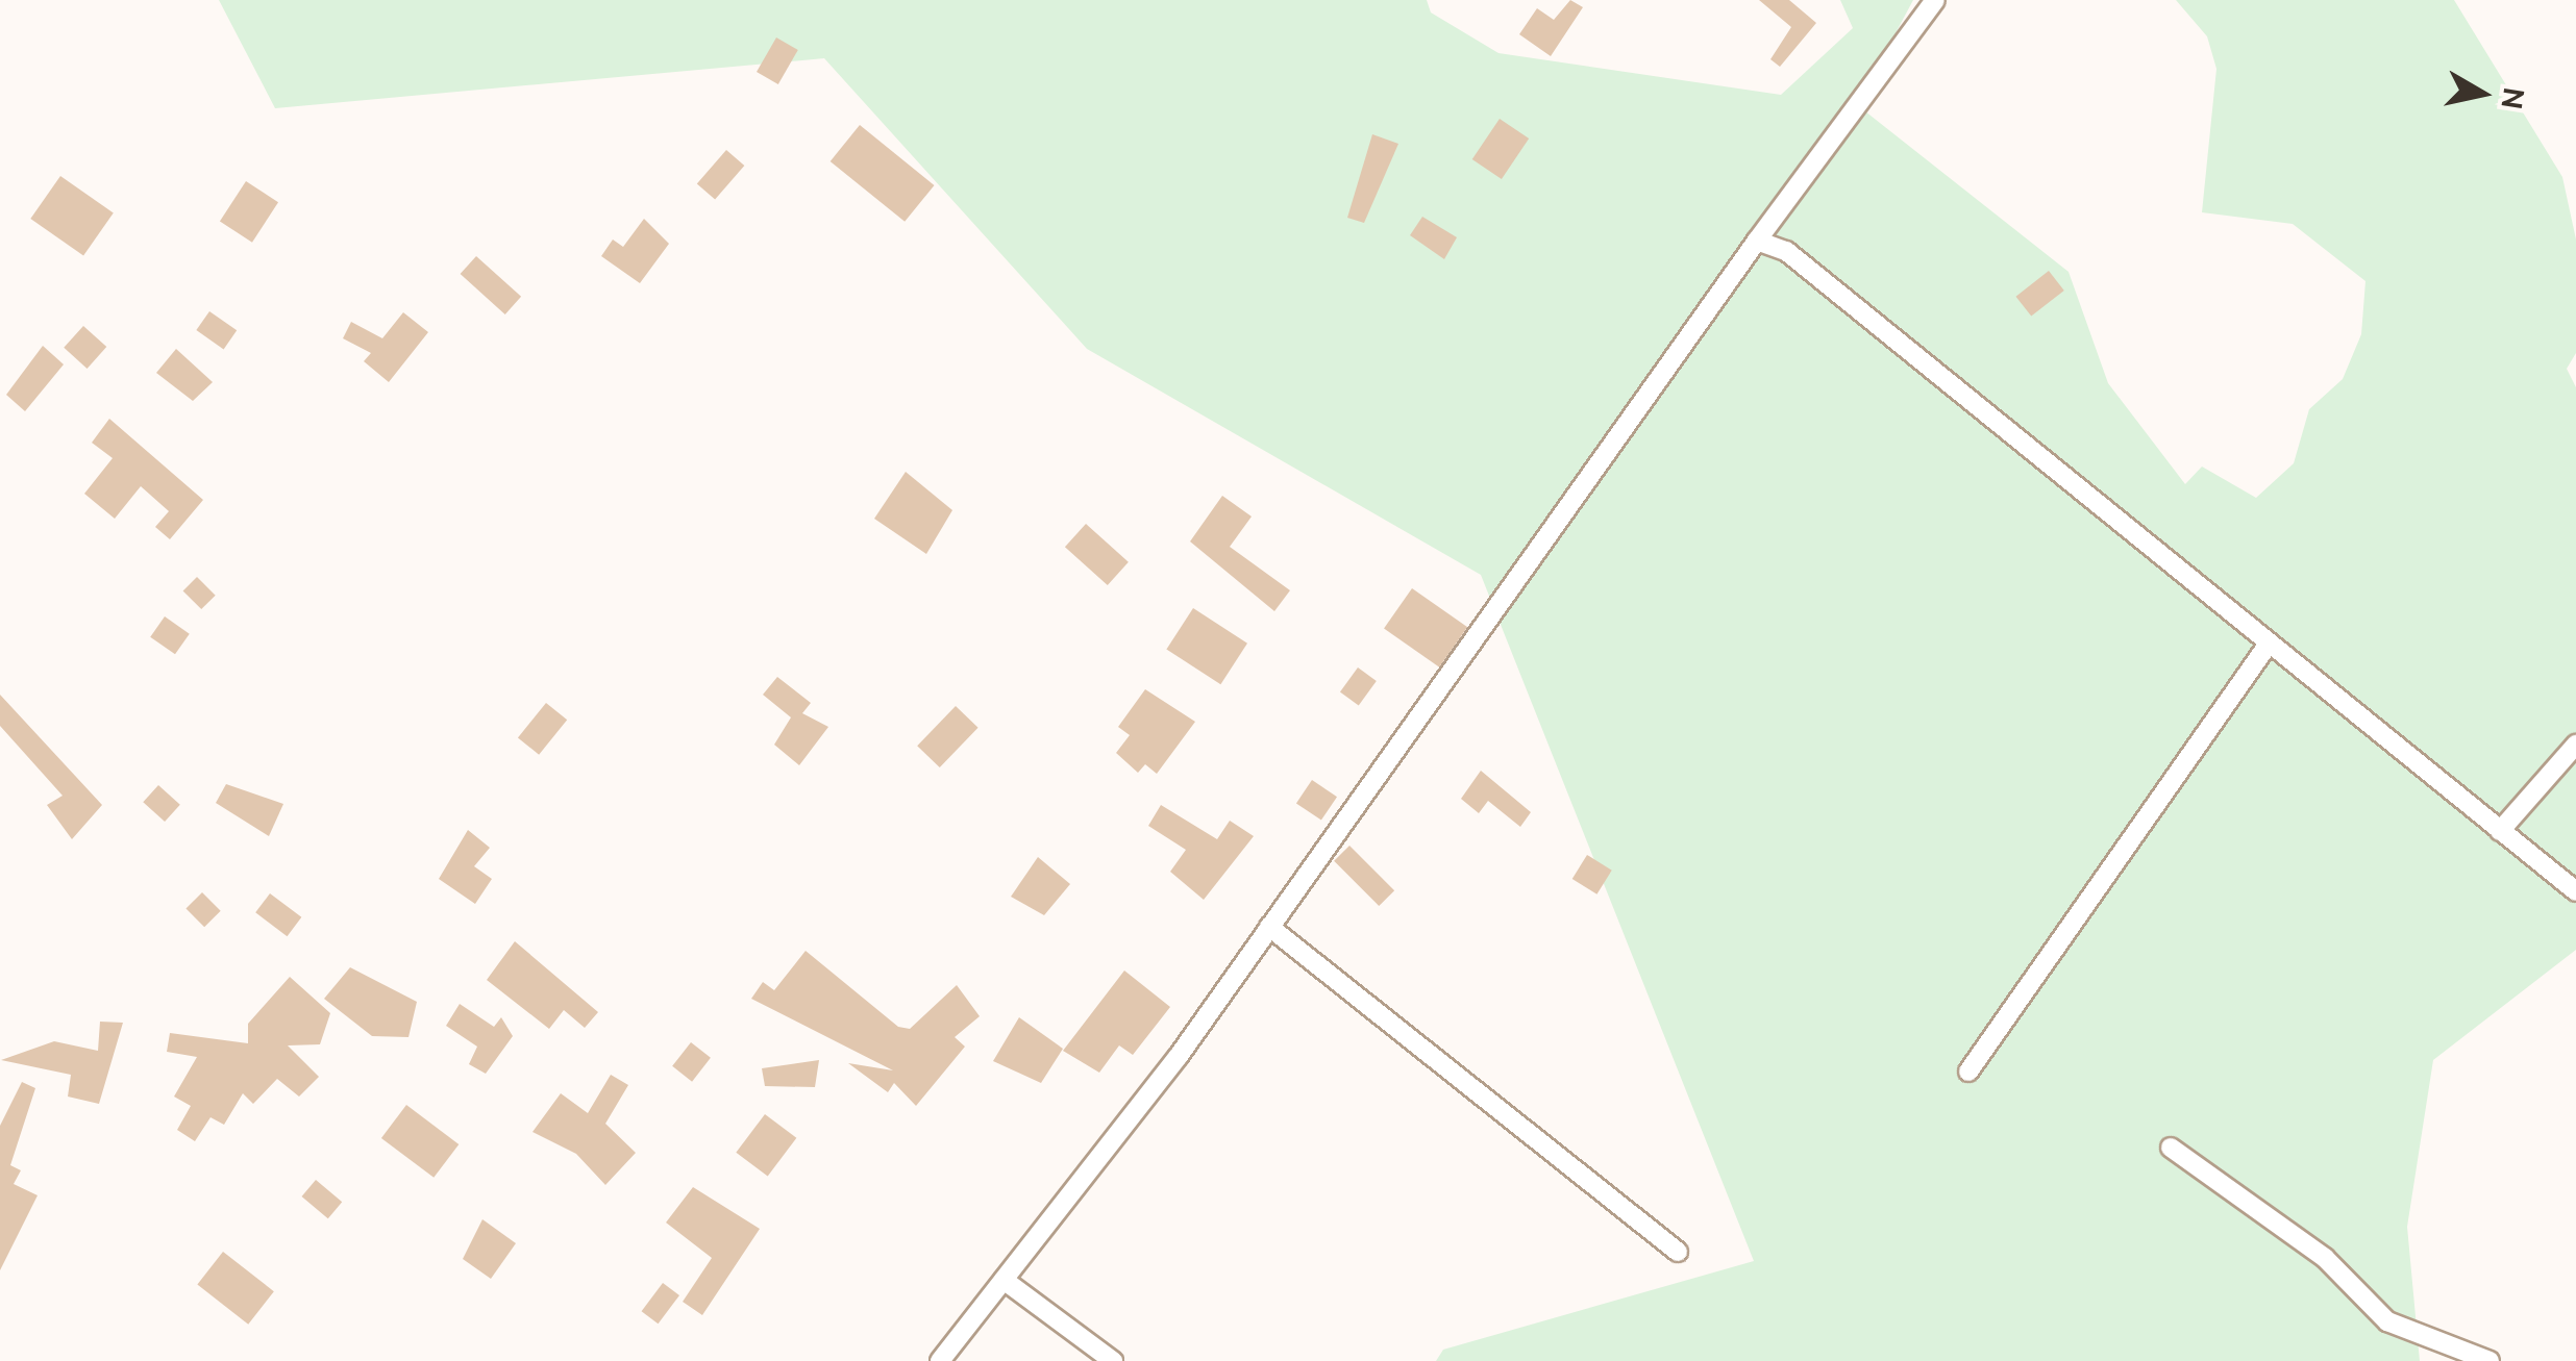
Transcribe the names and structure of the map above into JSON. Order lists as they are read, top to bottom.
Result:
{
  "north": "right"
}
